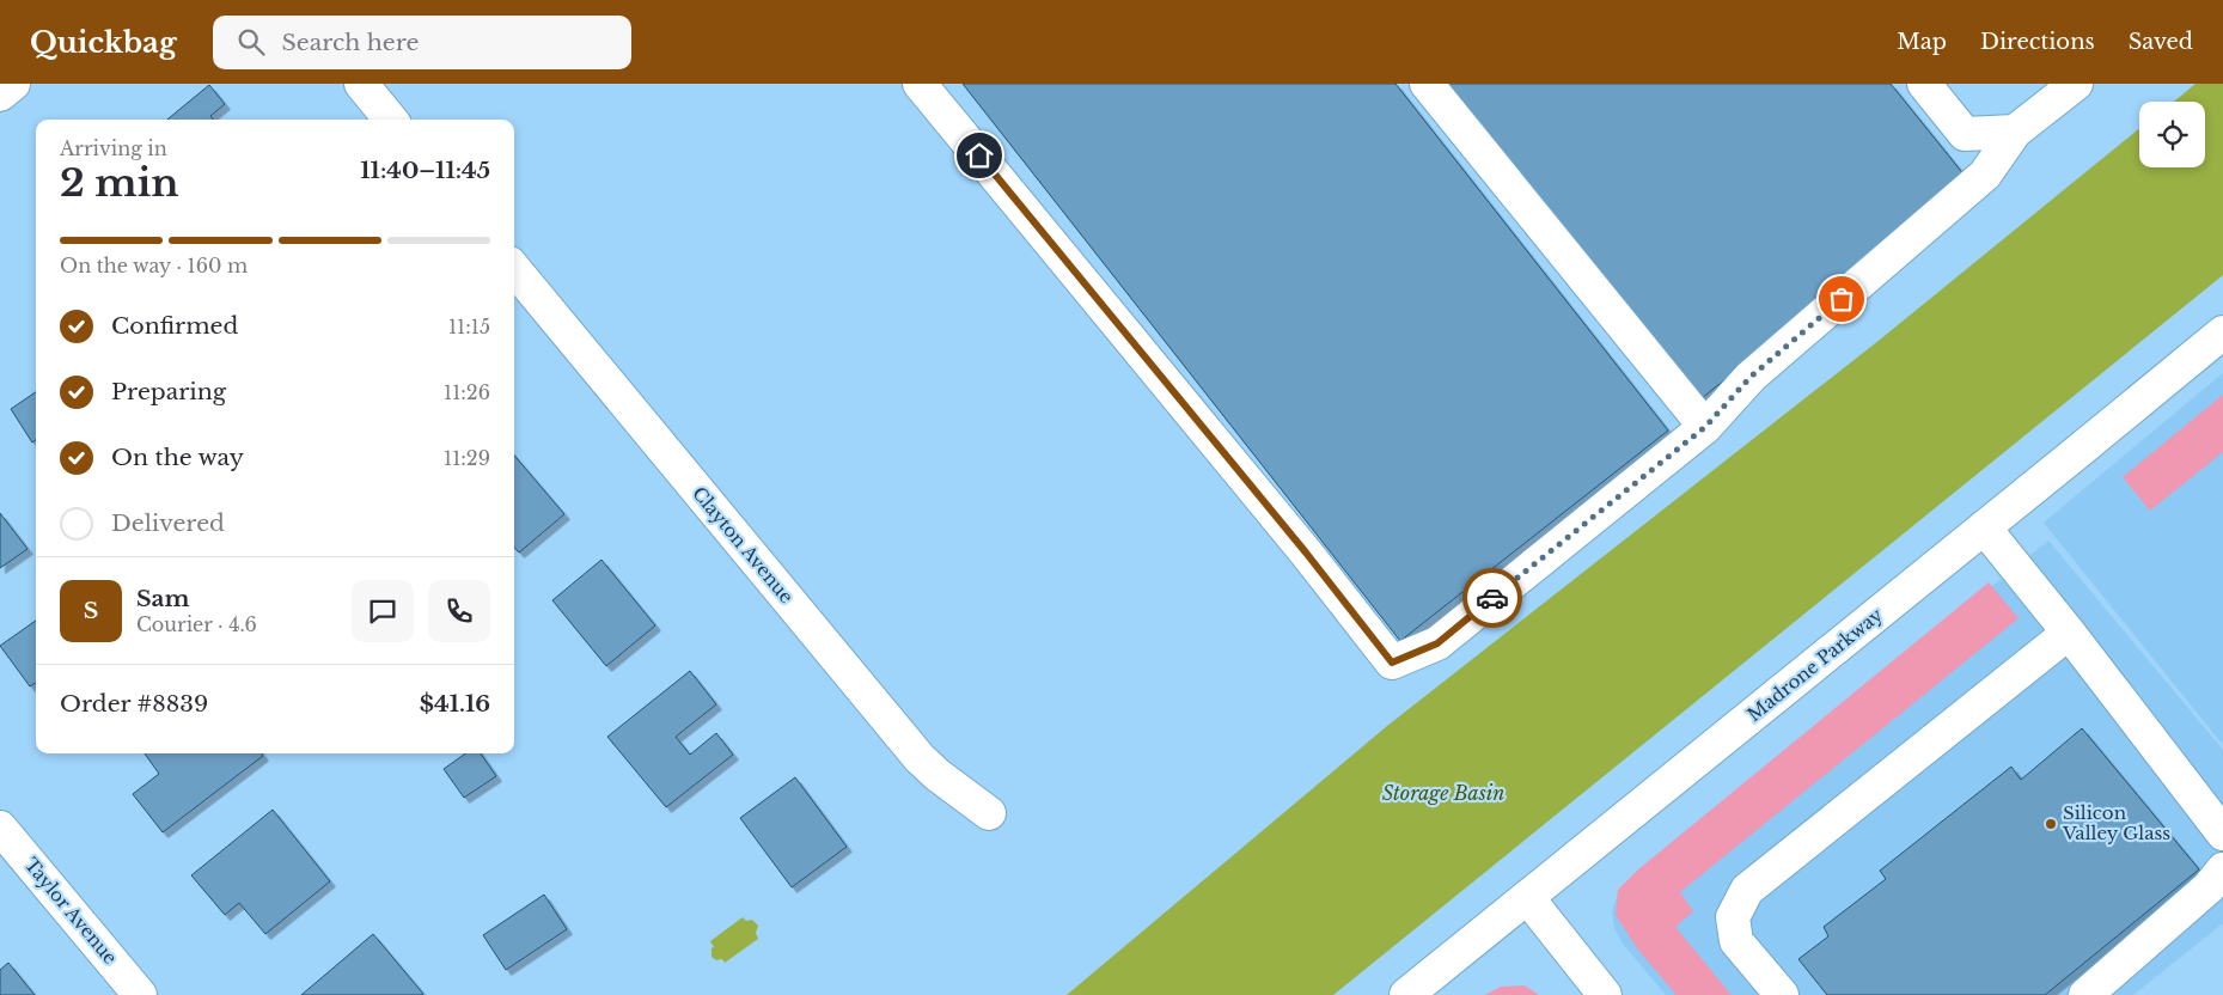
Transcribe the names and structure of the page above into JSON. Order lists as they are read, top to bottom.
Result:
{
  "streets": {
    "street": ["Clayton Avenue", "Madrone Parkway", "Taylor Avenue"]
  },
  "water": ["Storage Basin"],
  "places": ["Silicon Valley Glass"],
  "page": {
    "header": "Quickbag",
    "search": "Search here",
    "nav": ["Map", "Directions", "Saved"],
    "heading": ["2 min", "Arriving in", "11:40–11:45"],
    "panel": [
      "Sam",
      "Courier · 4.6",
      "Order #8839",
      "$41.16"
    ],
    "bar": "On the way · 160 m",
    "list": [
      ["Confirmed", "11:15"],
      ["Preparing", "11:26"],
      ["On the way", "11:29"],
      "Delivered"
    ],
    "round": "S"
  }
}
